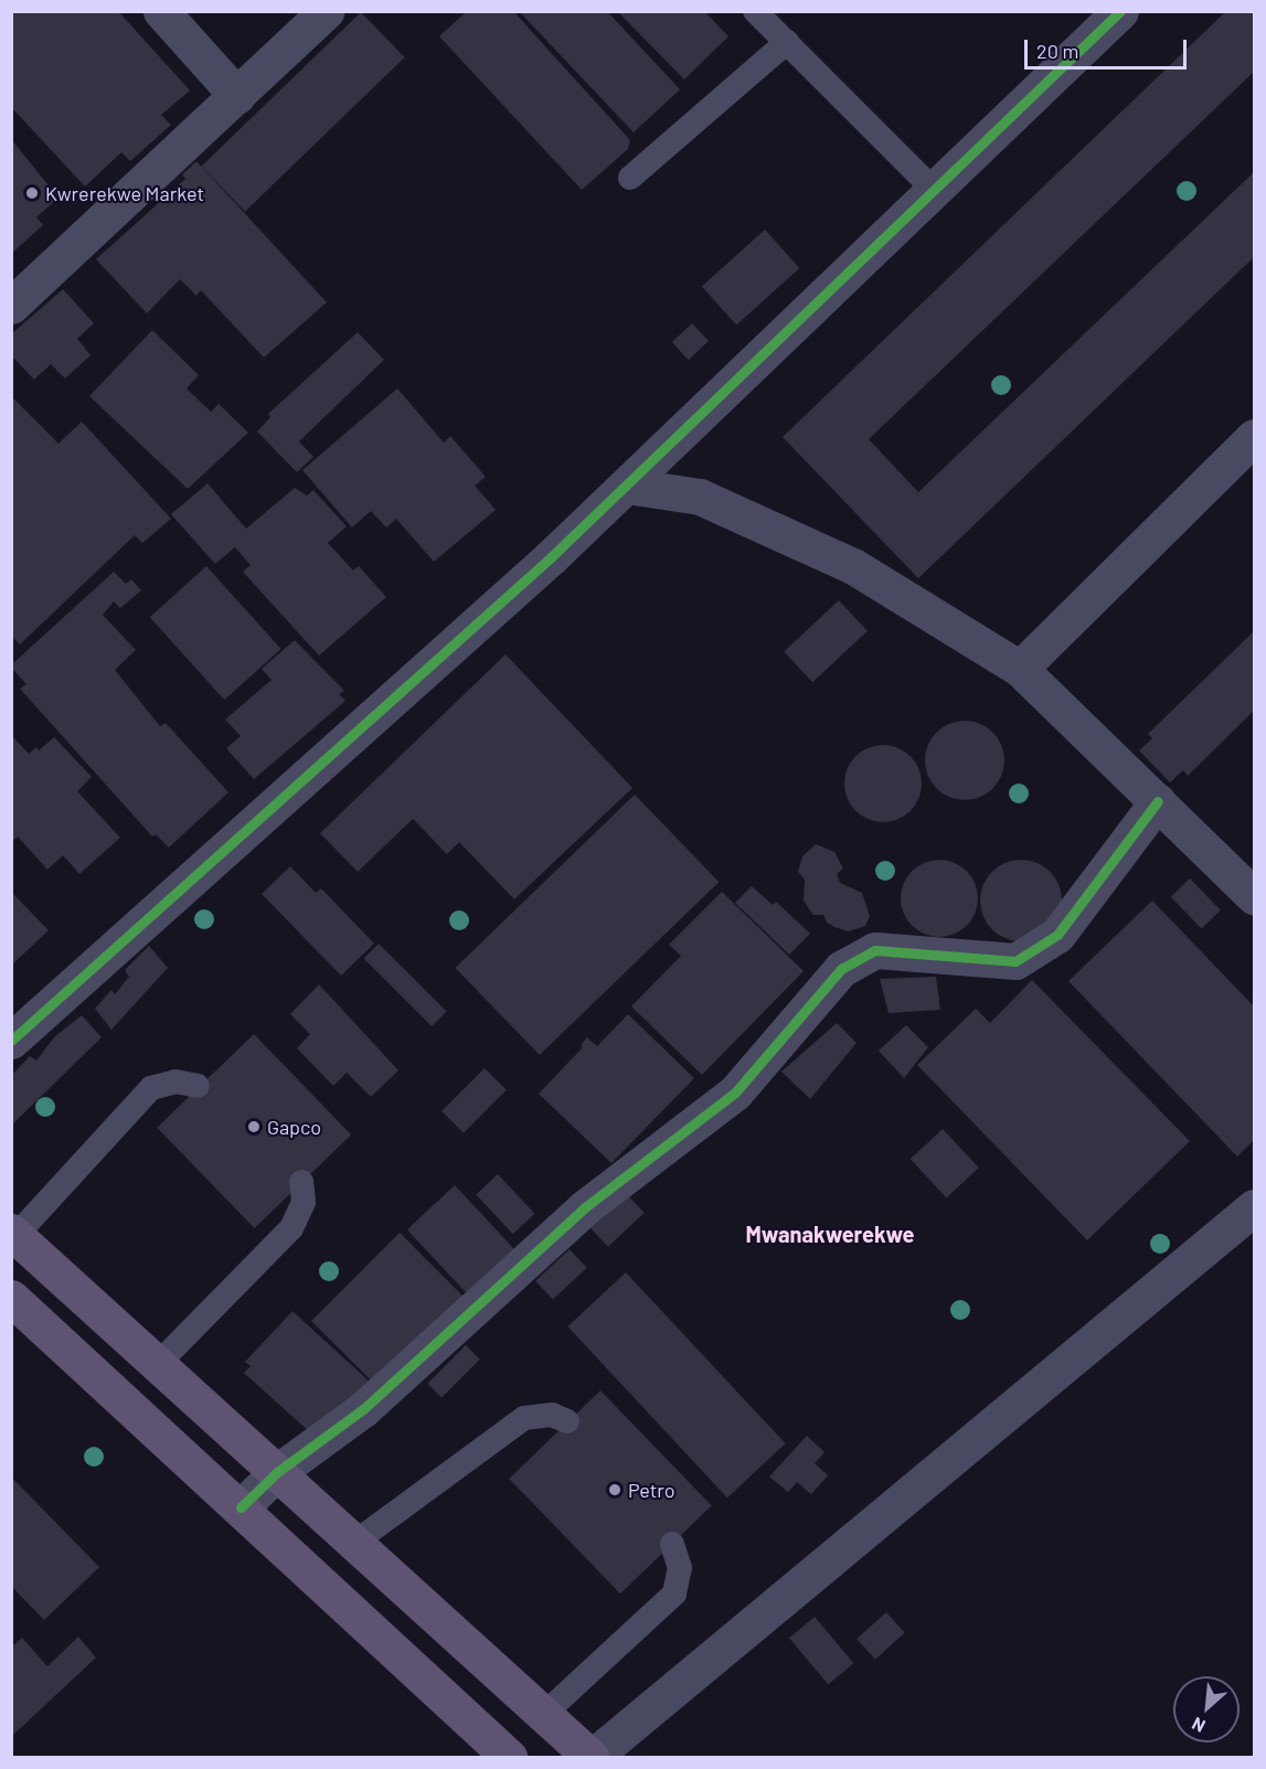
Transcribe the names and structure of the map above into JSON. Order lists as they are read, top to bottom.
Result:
{
  "districts": ["Mwanakwerekwe"],
  "places": ["Kwrerekwe Market", "Gapco", "Petro"],
  "scale_bar": "20 m",
  "north": "bottom left"
}
